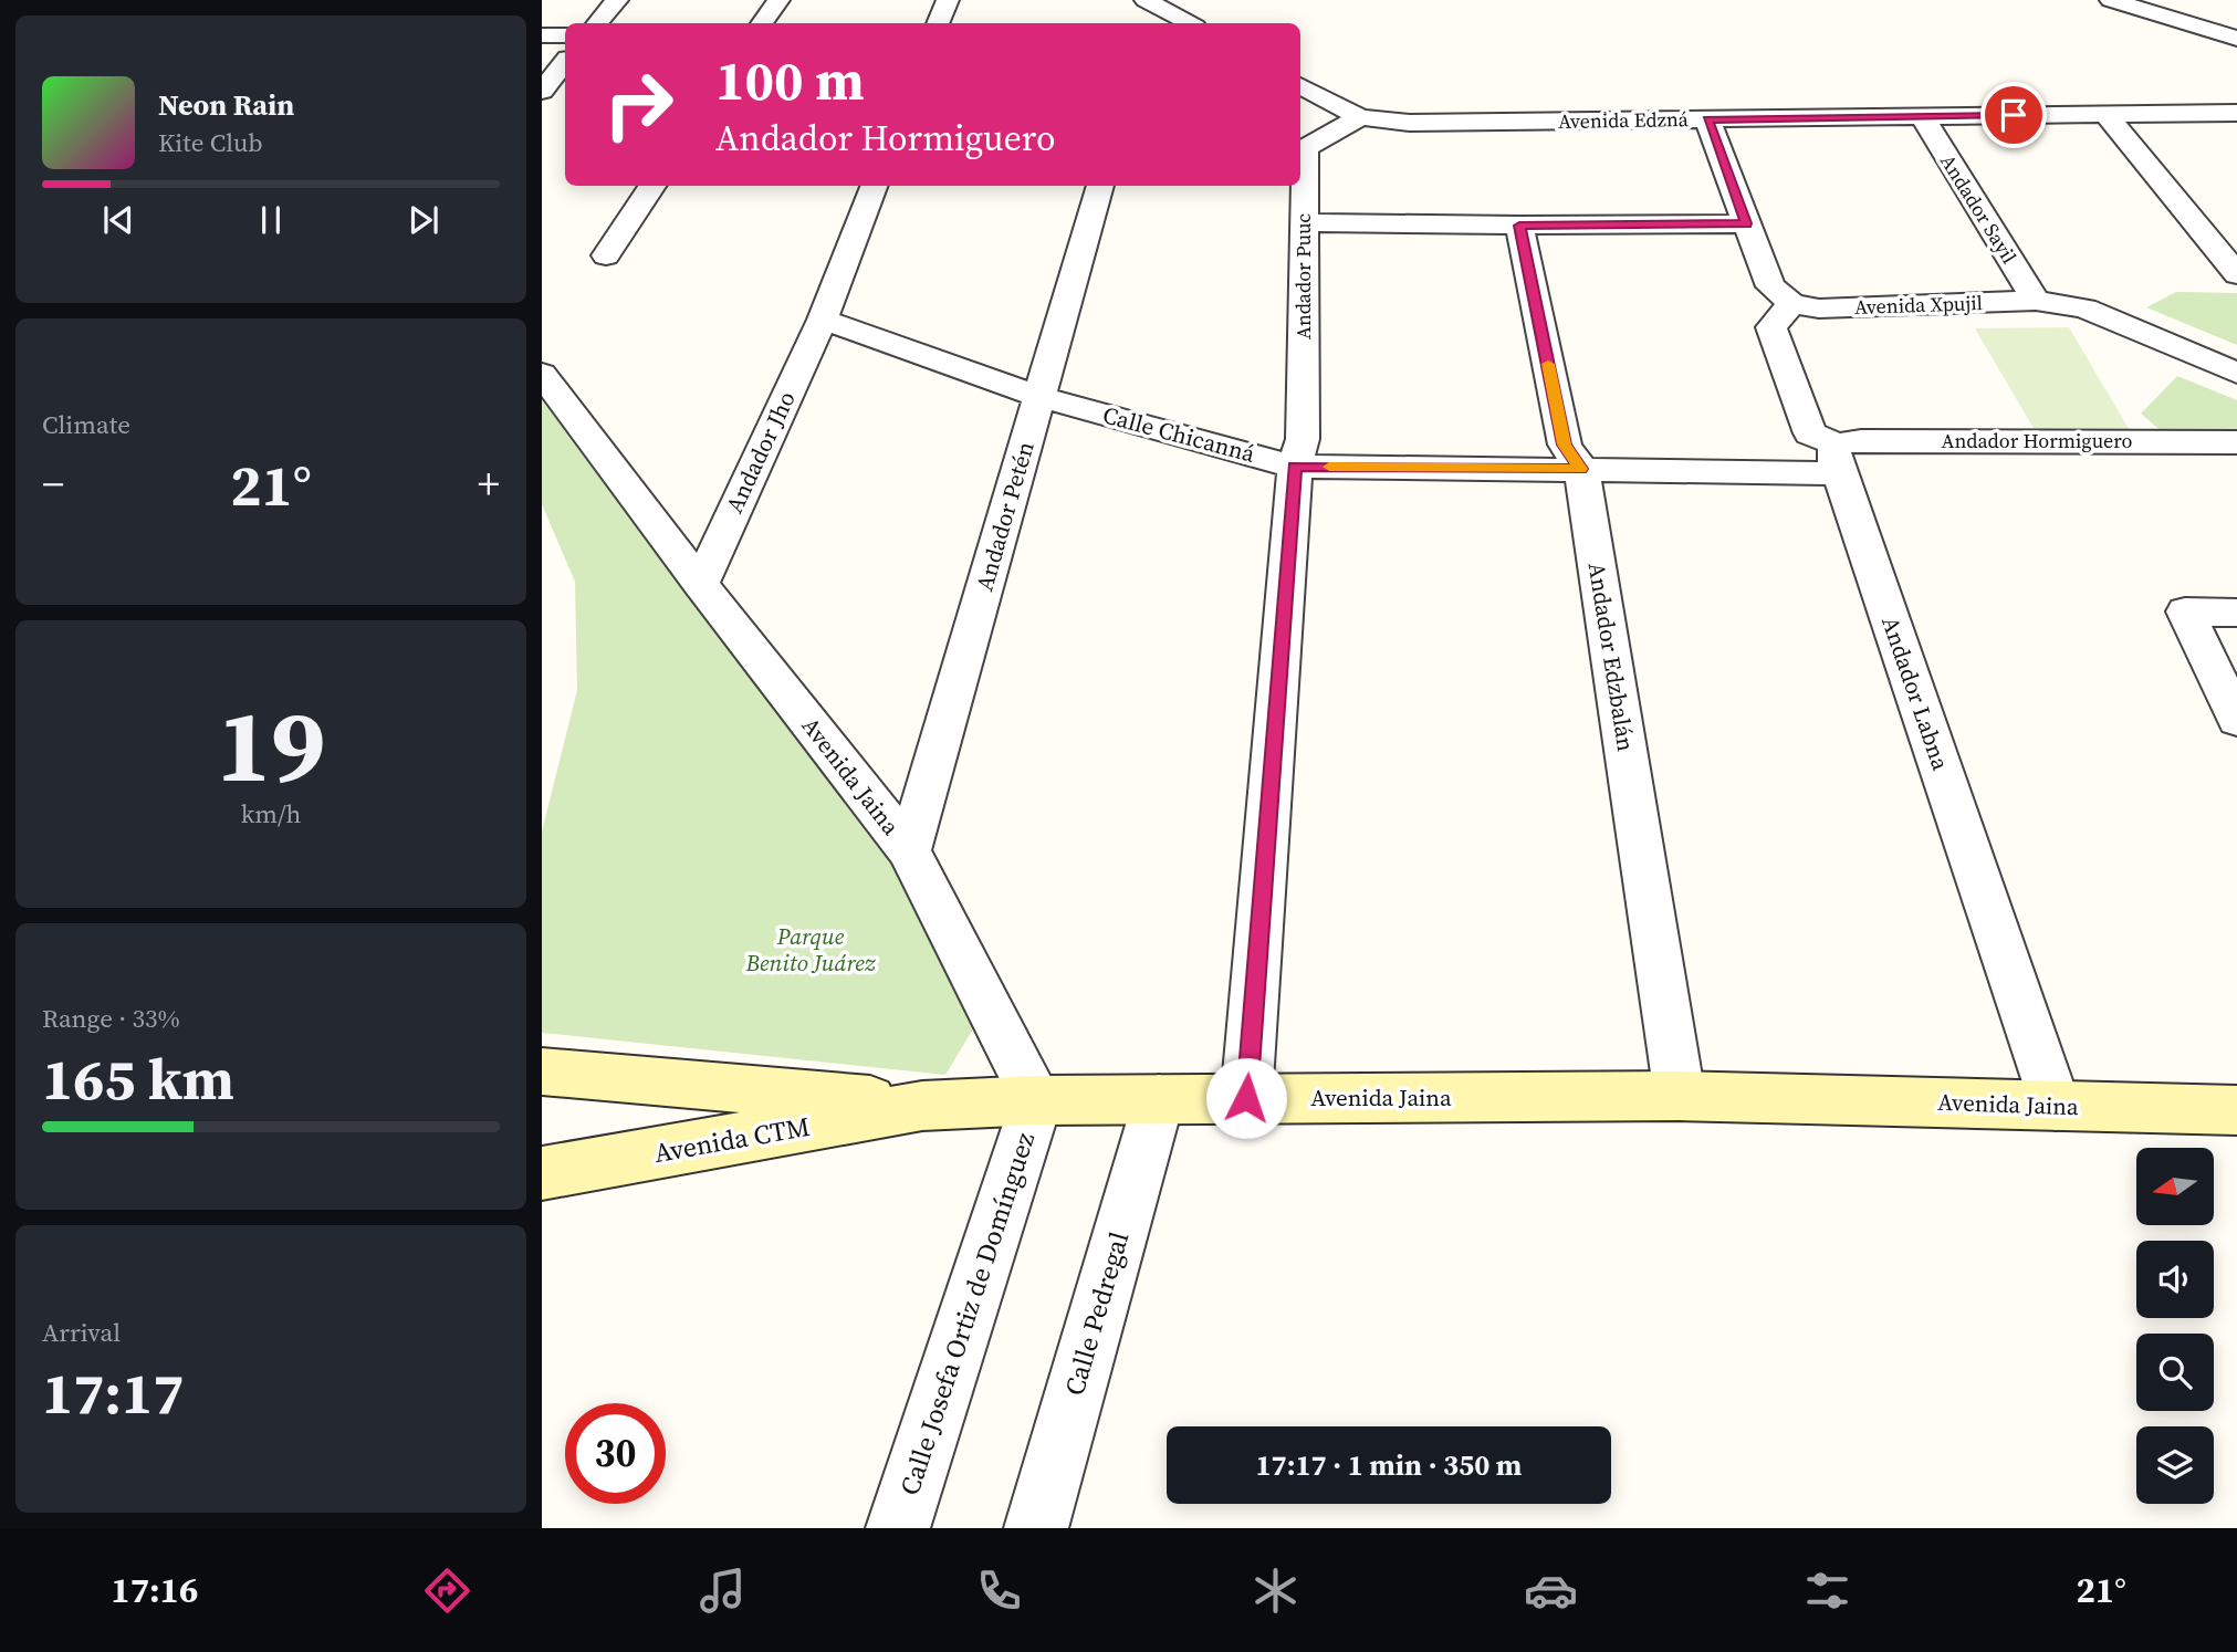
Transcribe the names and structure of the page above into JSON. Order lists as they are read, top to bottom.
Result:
{
  "streets": {
    "main road": ["Avenida Jaina", "Avenida CTM"],
    "street": [
      "Avenida Edzná",
      "Andador Sayil",
      "Andador Puuc",
      "Avenida Xpujil",
      "Calle Chicanná",
      "Andador Hormiguero",
      "Andador Jho",
      "Andador Petén",
      "Andador Edzbalán",
      "Andador Labna",
      "Calle Josefa Ortiz de Domínguez",
      "Calle Pedregal"
    ]
  },
  "crossings": [
    ["Avenida Edzná", "Andador Sayil"],
    ["Avenida Edzná", "Andador Puuc"],
    ["Andador Sayil", "Avenida Xpujil"],
    ["Andador Puuc", "Calle Chicanná"],
    ["Andador Puuc", "Andador Hormiguero"],
    ["Calle Chicanná", "Andador Hormiguero"],
    ["Calle Chicanná", "Andador Jho"],
    ["Calle Chicanná", "Andador Petén"],
    ["Andador Hormiguero", "Andador Edzbalán"],
    ["Andador Hormiguero", "Andador Labna"],
    ["Andador Jho", "Avenida Jaina"],
    ["Andador Petén", "Avenida Jaina"],
    ["Andador Edzbalán", "Avenida Jaina"],
    ["Andador Labna", "Avenida Jaina"],
    ["Avenida Jaina", "Avenida CTM"],
    ["Avenida Jaina", "Calle Josefa Ortiz de Domínguez"],
    ["Avenida Jaina", "Calle Pedregal"],
    ["Avenida CTM", "Calle Josefa Ortiz de Domínguez"]
  ],
  "parks": ["Parque Benito Juárez"],
  "north": "left",
  "page": {
    "turn": ["100 m", "Andador Hormiguero"],
    "song": ["Neon Rain", "Kite Club"],
    "tile": [
      "Climate",
      ["19", "km/h"],
      ["Range · 33%", "165 km"],
      ["Arrival", "17:17"]
    ],
    "heat": ["−", "21°", "+"],
    "limit": "30",
    "trip": "17:17 · 1 min · 350 m",
    "tabs": ["17:16", "21°"]
  }
}
